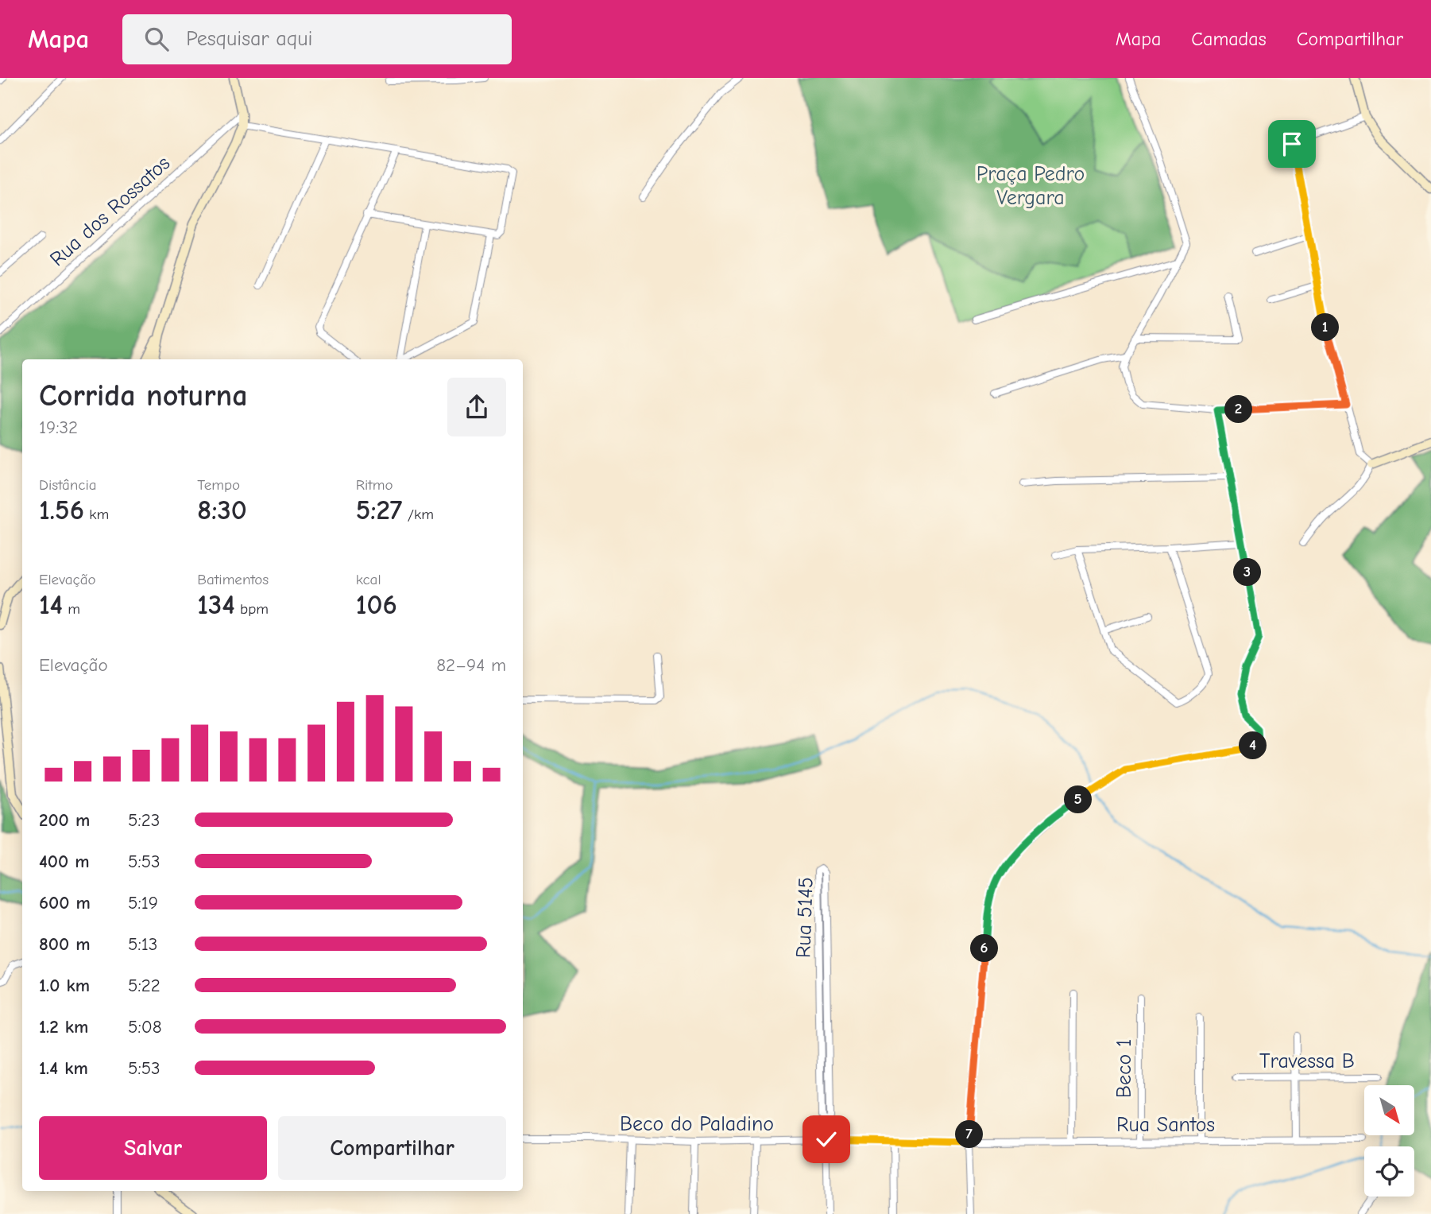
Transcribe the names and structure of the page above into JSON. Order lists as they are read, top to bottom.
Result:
{
  "streets": {
    "street": [
      "Rua dos Rossatos",
      "Rua 5145",
      "Travessa B",
      "Beco 1",
      "Beco do Paladino",
      "Rua Santos"
    ]
  },
  "crossings": [
    ["Rua 5145", "Beco do Paladino"],
    ["Beco 1", "Rua Santos"],
    ["Beco do Paladino", "Rua Santos"]
  ],
  "parks": ["Praça Pedro Vergara"],
  "north": "bottom right",
  "page": {
    "header": "Mapa",
    "search": "Pesquisar aqui",
    "nav": ["Mapa", "Camadas", "Compartilhar"],
    "pins": [
      "1",
      "2",
      "3",
      "4",
      "5",
      "6",
      "7"
    ],
    "heading": ["Corrida noturna", "19:32"],
    "stats": [
      ["Distância", "1.56 km"],
      ["Tempo", "8:30"],
      ["Ritmo", "5:27 /km"],
      ["Elevação", "14 m"],
      ["Batimentos", "134 bpm"],
      ["kcal", "106"]
    ],
    "chart": ["Elevação", "82–94 m"],
    "list": [
      {
        "name": "200 m",
        "note": "5:23"
      },
      {
        "name": "400 m",
        "note": "5:53"
      },
      {
        "name": "600 m",
        "note": "5:19"
      },
      {
        "name": "800 m",
        "note": "5:13"
      },
      {
        "name": "1.0 km",
        "note": "5:22"
      },
      {
        "name": "1.2 km",
        "note": "5:08"
      },
      {
        "name": "1.4 km",
        "note": "5:53"
      }
    ],
    "buttons": ["Salvar", "Compartilhar"]
  }
}
